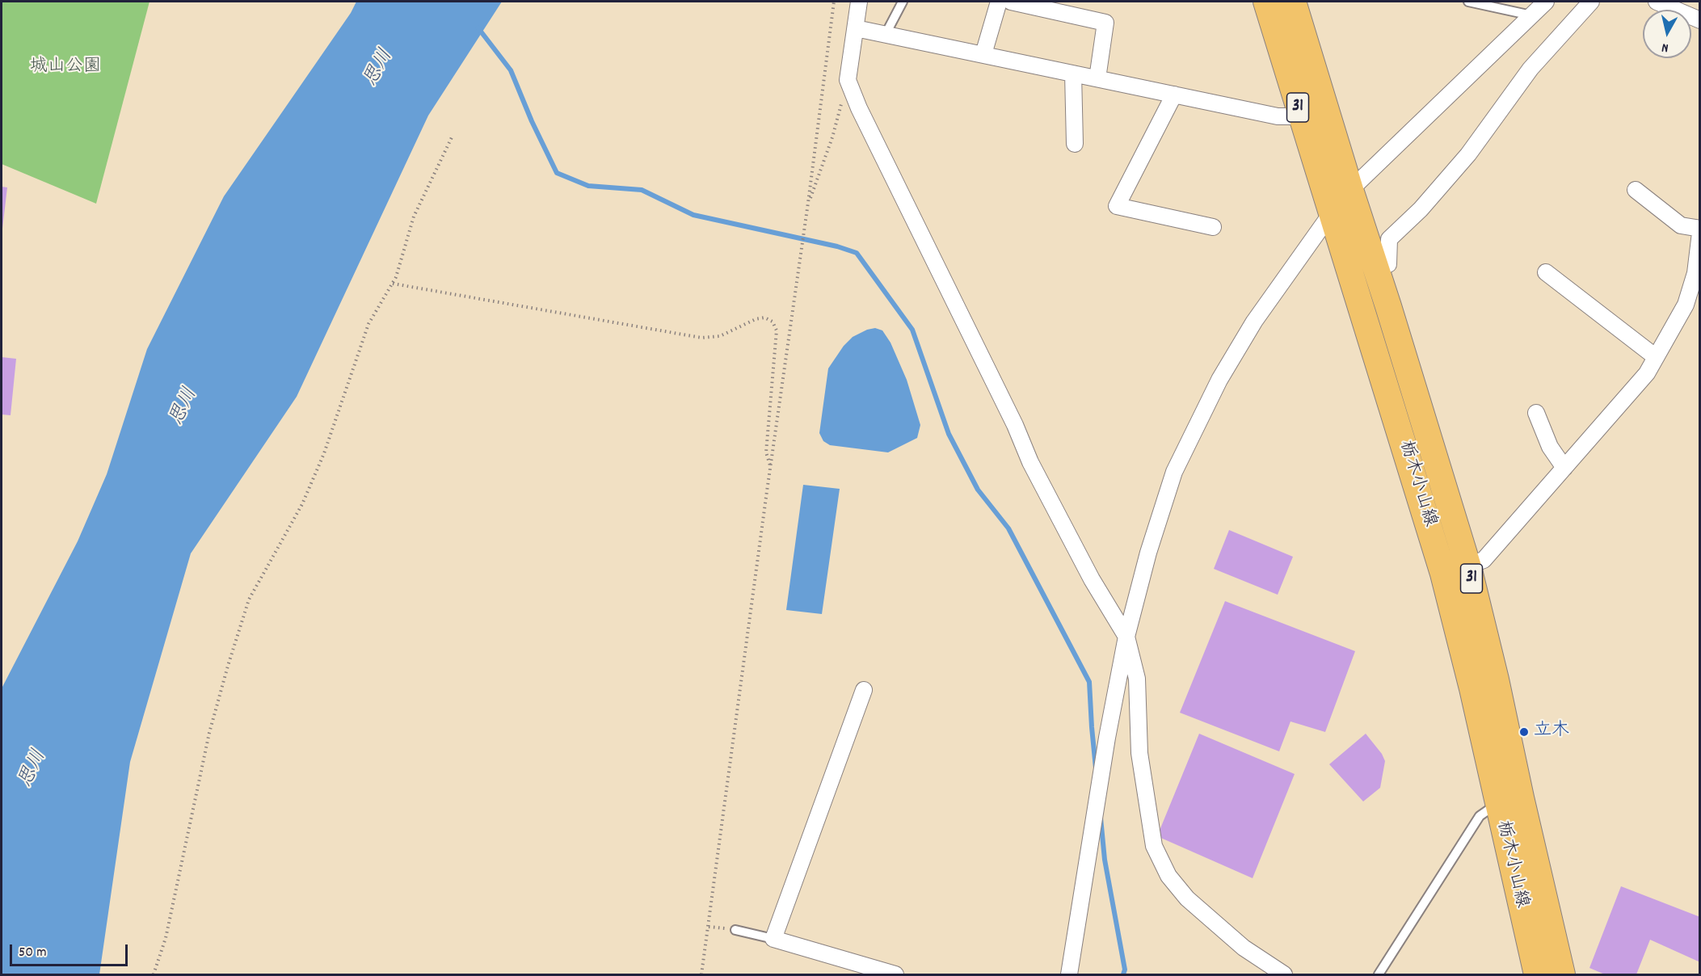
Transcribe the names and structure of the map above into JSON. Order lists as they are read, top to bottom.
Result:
{
  "streets": {
    "main road": ["31", "栃木小山線"]
  },
  "water": ["思川"],
  "parks": ["城山公園"],
  "places": ["立木"],
  "scale_bar": "50 m",
  "north": "bottom"
}
